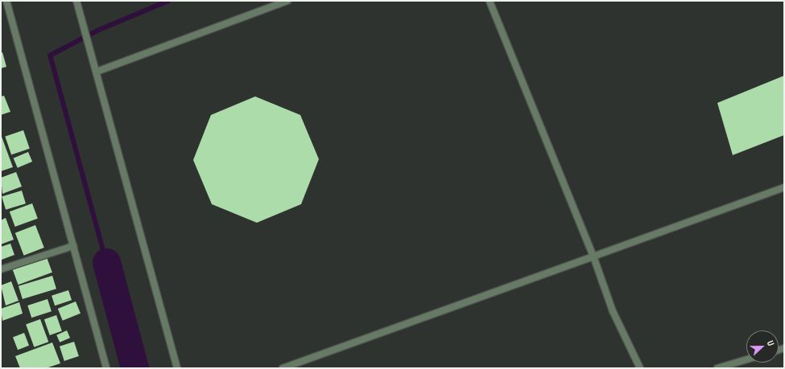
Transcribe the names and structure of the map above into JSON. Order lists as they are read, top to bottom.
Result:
{
  "north": "right"
}
